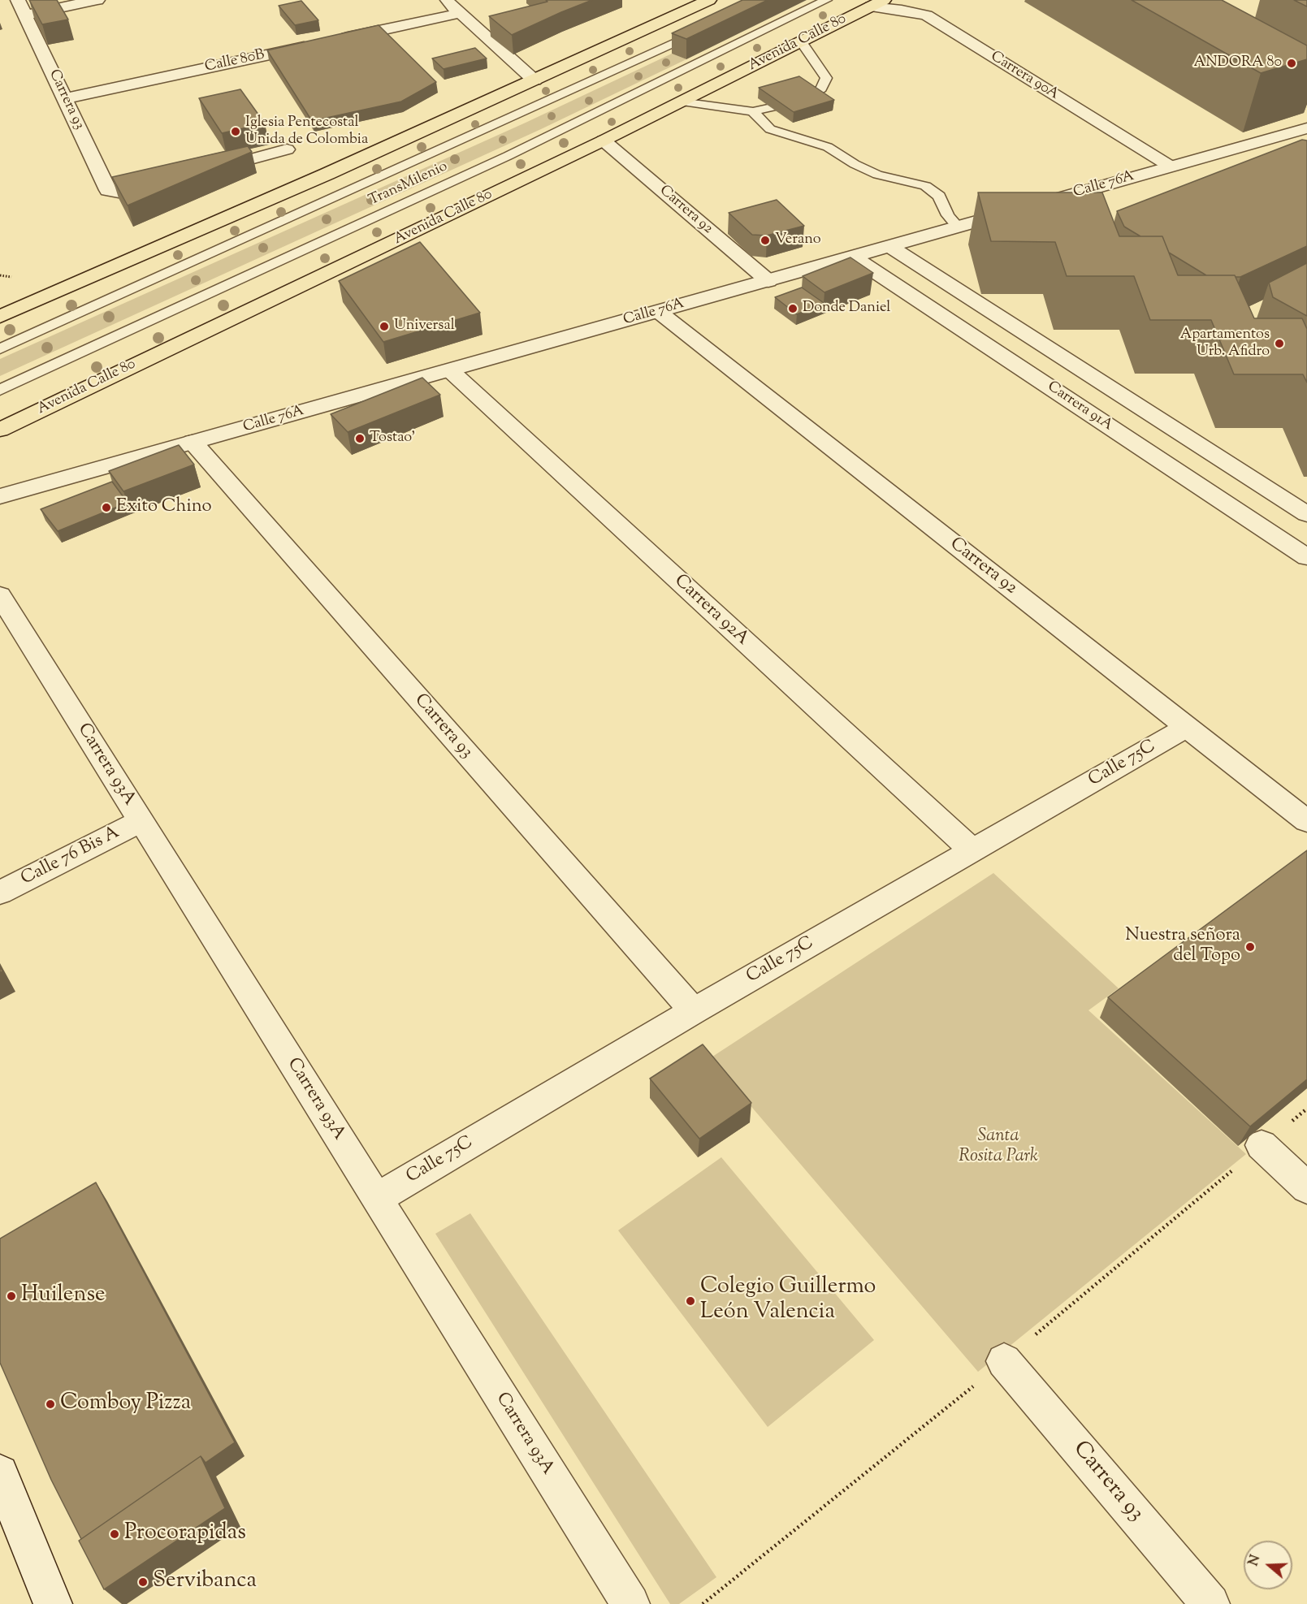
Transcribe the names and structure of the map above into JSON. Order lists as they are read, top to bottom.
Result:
{
  "streets": {
    "highway": ["Avenida Calle 80"],
    "street": [
      "Calle 80B",
      "Carrera 90A",
      "Carrera 93",
      "Calle 76A",
      "Carrera 92",
      "Carrera 91A",
      "Carrera 92A",
      "Calle 75C",
      "Carrera 93A",
      "Calle 76 Bis A"
    ],
    "lane": ["TransMilenio"]
  },
  "crossings": [
    ["Avenida Calle 80", "Carrera 90A"],
    ["Avenida Calle 80", "Carrera 92"],
    ["Calle 80B", "Carrera 93"],
    ["Carrera 90A", "Calle 76A"],
    ["Carrera 93", "Calle 76A"],
    ["Carrera 93", "Calle 75C"],
    ["Calle 76A", "Carrera 92"],
    ["Calle 76A", "Carrera 91A"],
    ["Calle 76A", "Carrera 92A"],
    ["Carrera 92", "Calle 75C"],
    ["Carrera 92A", "Calle 75C"],
    ["Calle 75C", "Carrera 93A"],
    ["Carrera 93A", "Calle 76 Bis A"]
  ],
  "parks": ["Santa Rosita Park"],
  "places": [
    "ANDORA 80",
    "Iglesia Pentecostal Unida de Colombia",
    "Verano",
    "Donde Daniel",
    "Universal",
    "Apartamentos Urb. Afidro",
    "Tostao’",
    "Exito Chino",
    "Nuestra señora del Topo",
    "Huilense",
    "Colegio Guillermo León Valencia",
    "Comboy Pizza",
    "Procorapidas",
    "Servibanca"
  ],
  "north": "left"
}
